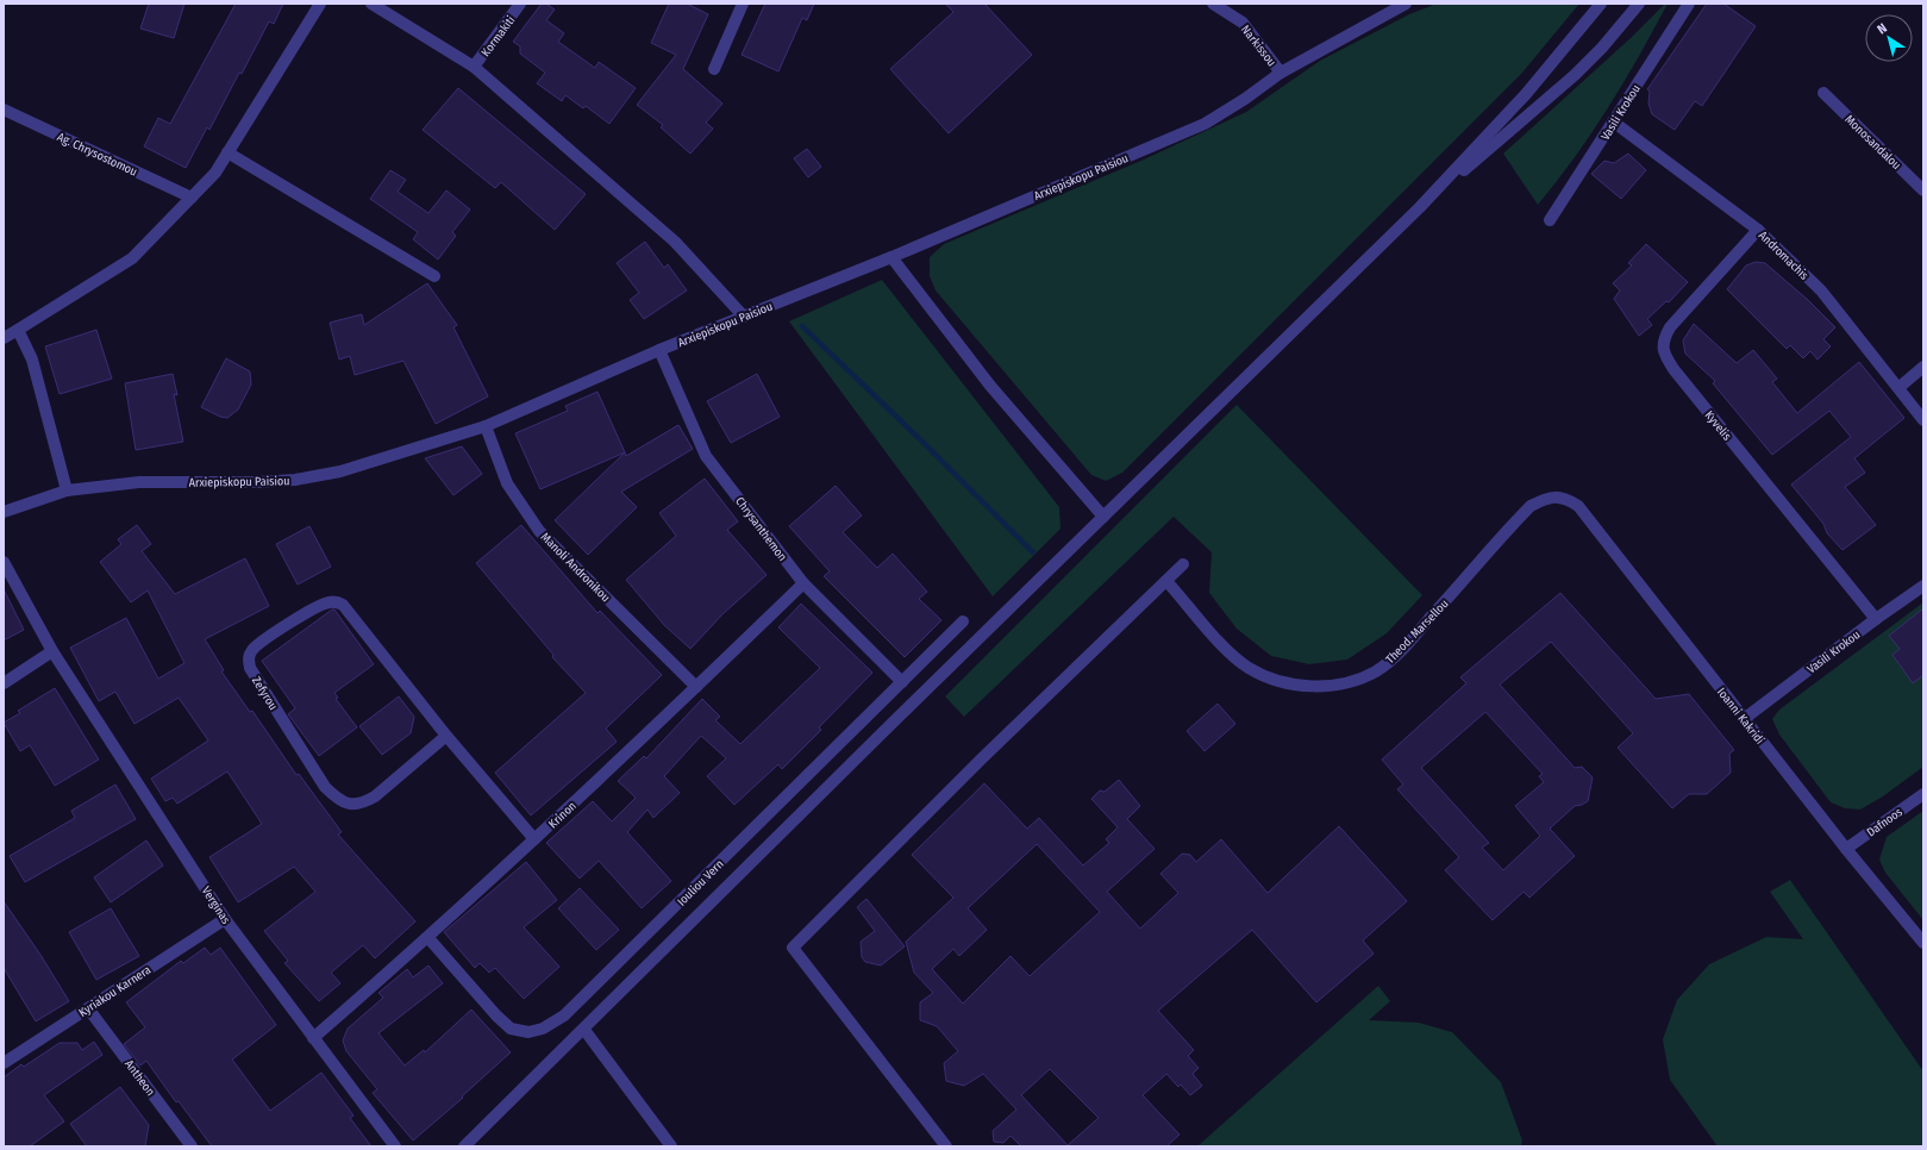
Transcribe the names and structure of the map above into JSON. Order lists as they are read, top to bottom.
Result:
{
  "streets": {
    "street": [
      "Kormakiti",
      "Narkissou",
      "Vasili Krokou",
      "Monosandalou",
      "Ag. Chrysostomou",
      "Arxiepiskopu Paisiou",
      "Andromachis",
      "Kyvelis",
      "Chrysanthemon",
      "Manoli Andronikou",
      "Theod. Marsellou",
      "Zefyrou",
      "Ioanni Kakridi",
      "Krinon",
      "Dafnoos",
      "Iouliou Vern",
      "Verginas",
      "Kyriakou Karnera",
      "Antheon"
    ]
  },
  "crossings": [
    ["Narkissou", "Arxiepiskopu Paisiou"],
    ["Vasili Krokou", "Andromachis"],
    ["Vasili Krokou", "Kyvelis"],
    ["Vasili Krokou", "Ioanni Kakridi"],
    ["Arxiepiskopu Paisiou", "Chrysanthemon"],
    ["Arxiepiskopu Paisiou", "Manoli Andronikou"],
    ["Andromachis", "Kyvelis"],
    ["Chrysanthemon", "Krinon"],
    ["Chrysanthemon", "Iouliou Vern"],
    ["Manoli Andronikou", "Krinon"],
    ["Theod. Marsellou", "Ioanni Kakridi"],
    ["Zefyrou", "Krinon"],
    ["Ioanni Kakridi", "Dafnoos"],
    ["Krinon", "Iouliou Vern"],
    ["Krinon", "Verginas"],
    ["Verginas", "Kyriakou Karnera"],
    ["Kyriakou Karnera", "Antheon"]
  ],
  "north": "top left"
}
